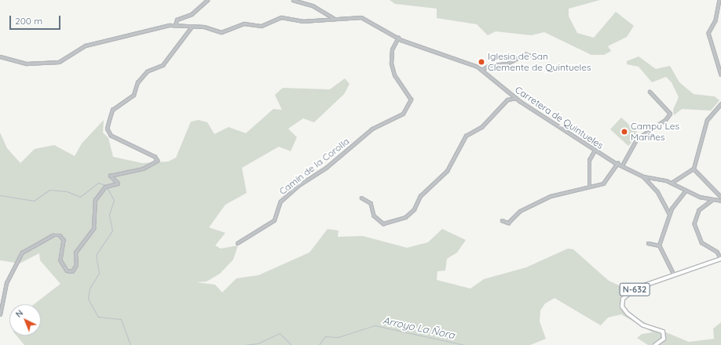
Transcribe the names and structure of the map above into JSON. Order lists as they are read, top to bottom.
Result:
{
  "streets": {
    "highway": ["N-632"],
    "street": ["Carretera de Quintueles", "Camín de la Corolla"]
  },
  "crossings": [
    ["Carretera de Quintueles", "Camín de la Corolla"]
  ],
  "water": ["Arroyo La Ñora"],
  "places": ["Iglesia de San Clemente de Quintueles", "Campu Les Mariñes"],
  "scale_bar": "200 m",
  "north": "top left"
}
